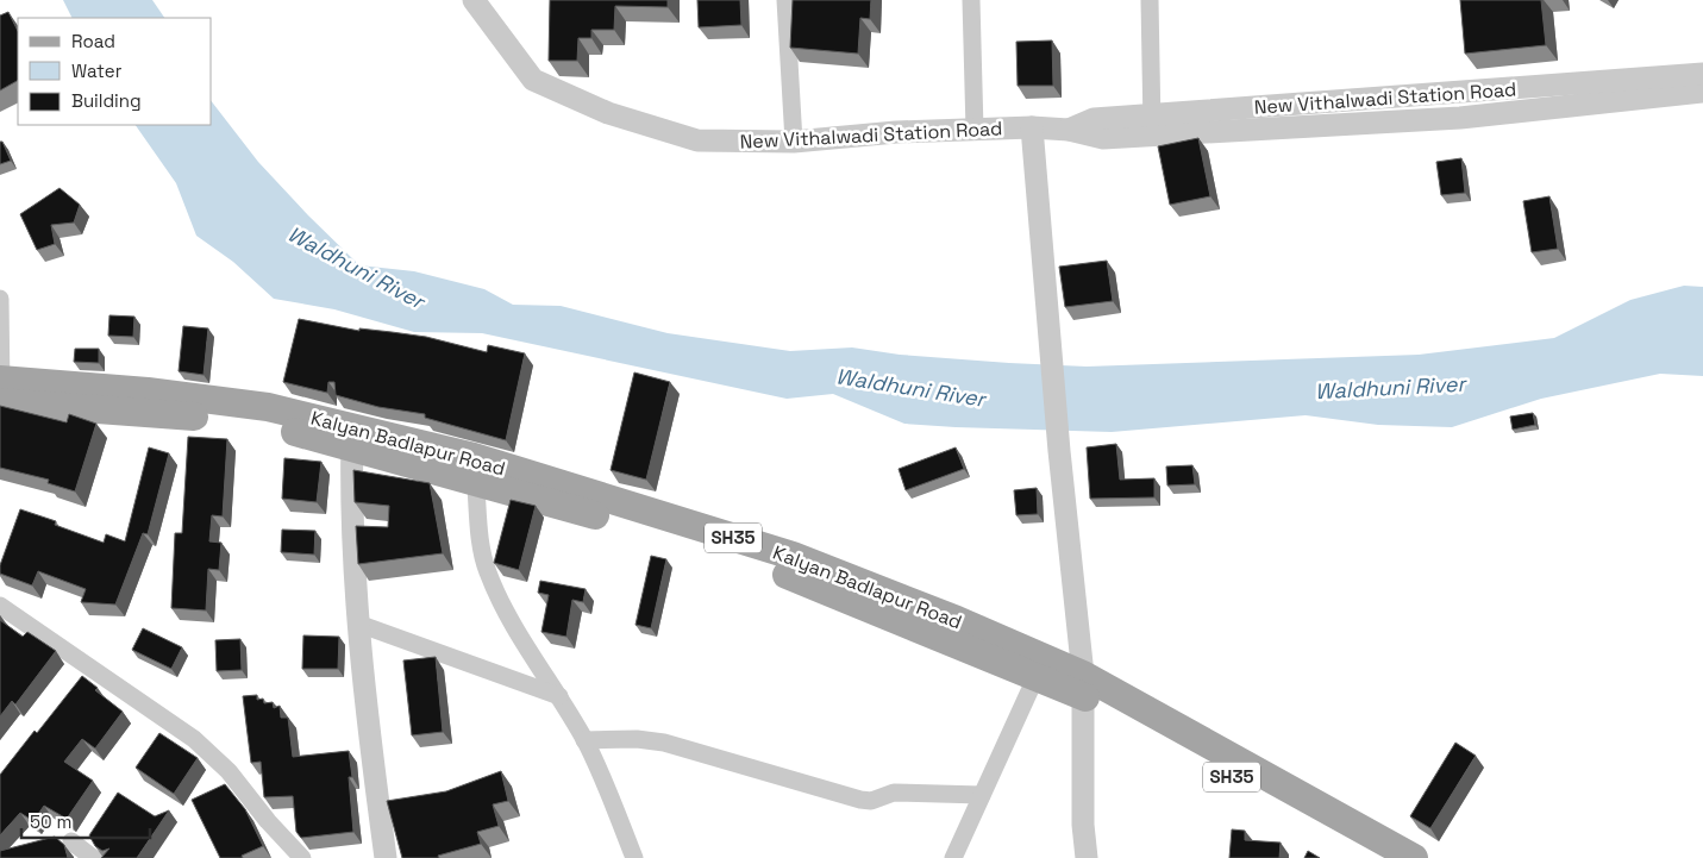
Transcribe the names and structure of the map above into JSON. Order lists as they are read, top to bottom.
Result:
{
  "streets": {
    "main road": ["Kalyan Badlapur Road", "SH35"],
    "street": ["New Vithalwadi Station Road"]
  },
  "water": ["Waldhuni River"],
  "legend": ["Road", "Water", "Building"],
  "scale_bar": "50 m"
}
